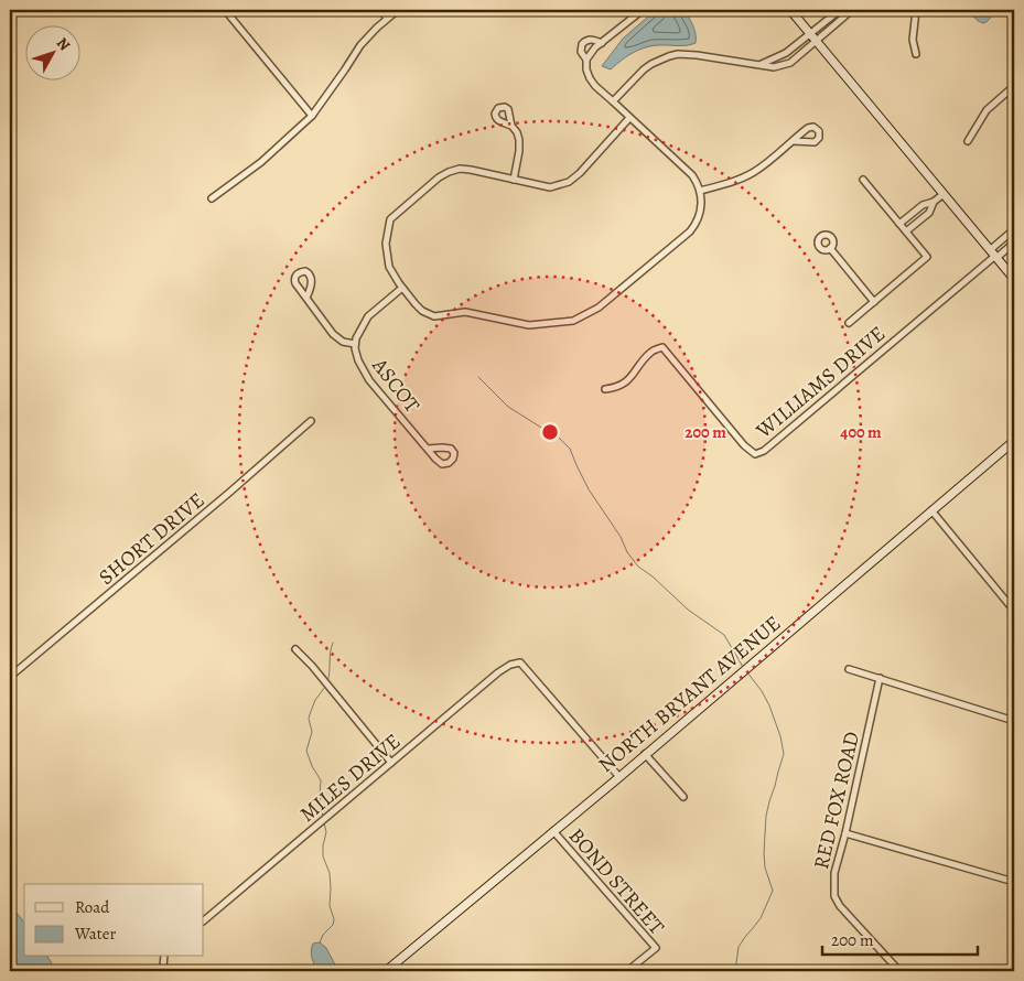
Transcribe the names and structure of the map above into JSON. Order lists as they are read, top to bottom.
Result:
{
  "streets": {
    "street": [
      "WILLIAMS DRIVE",
      "ASCOT",
      "SHORT DRIVE",
      "NORTH BRYANT AVENUE",
      "MILES DRIVE",
      "RED FOX ROAD",
      "BOND STREET"
    ]
  },
  "crossings": [
    ["NORTH BRYANT AVENUE", "MILES DRIVE"],
    ["NORTH BRYANT AVENUE", "BOND STREET"]
  ],
  "legend": ["Road", "Water"],
  "scale_bar": "200 m",
  "north": "top right",
  "rings": ["200 m", "400 m"]
}
